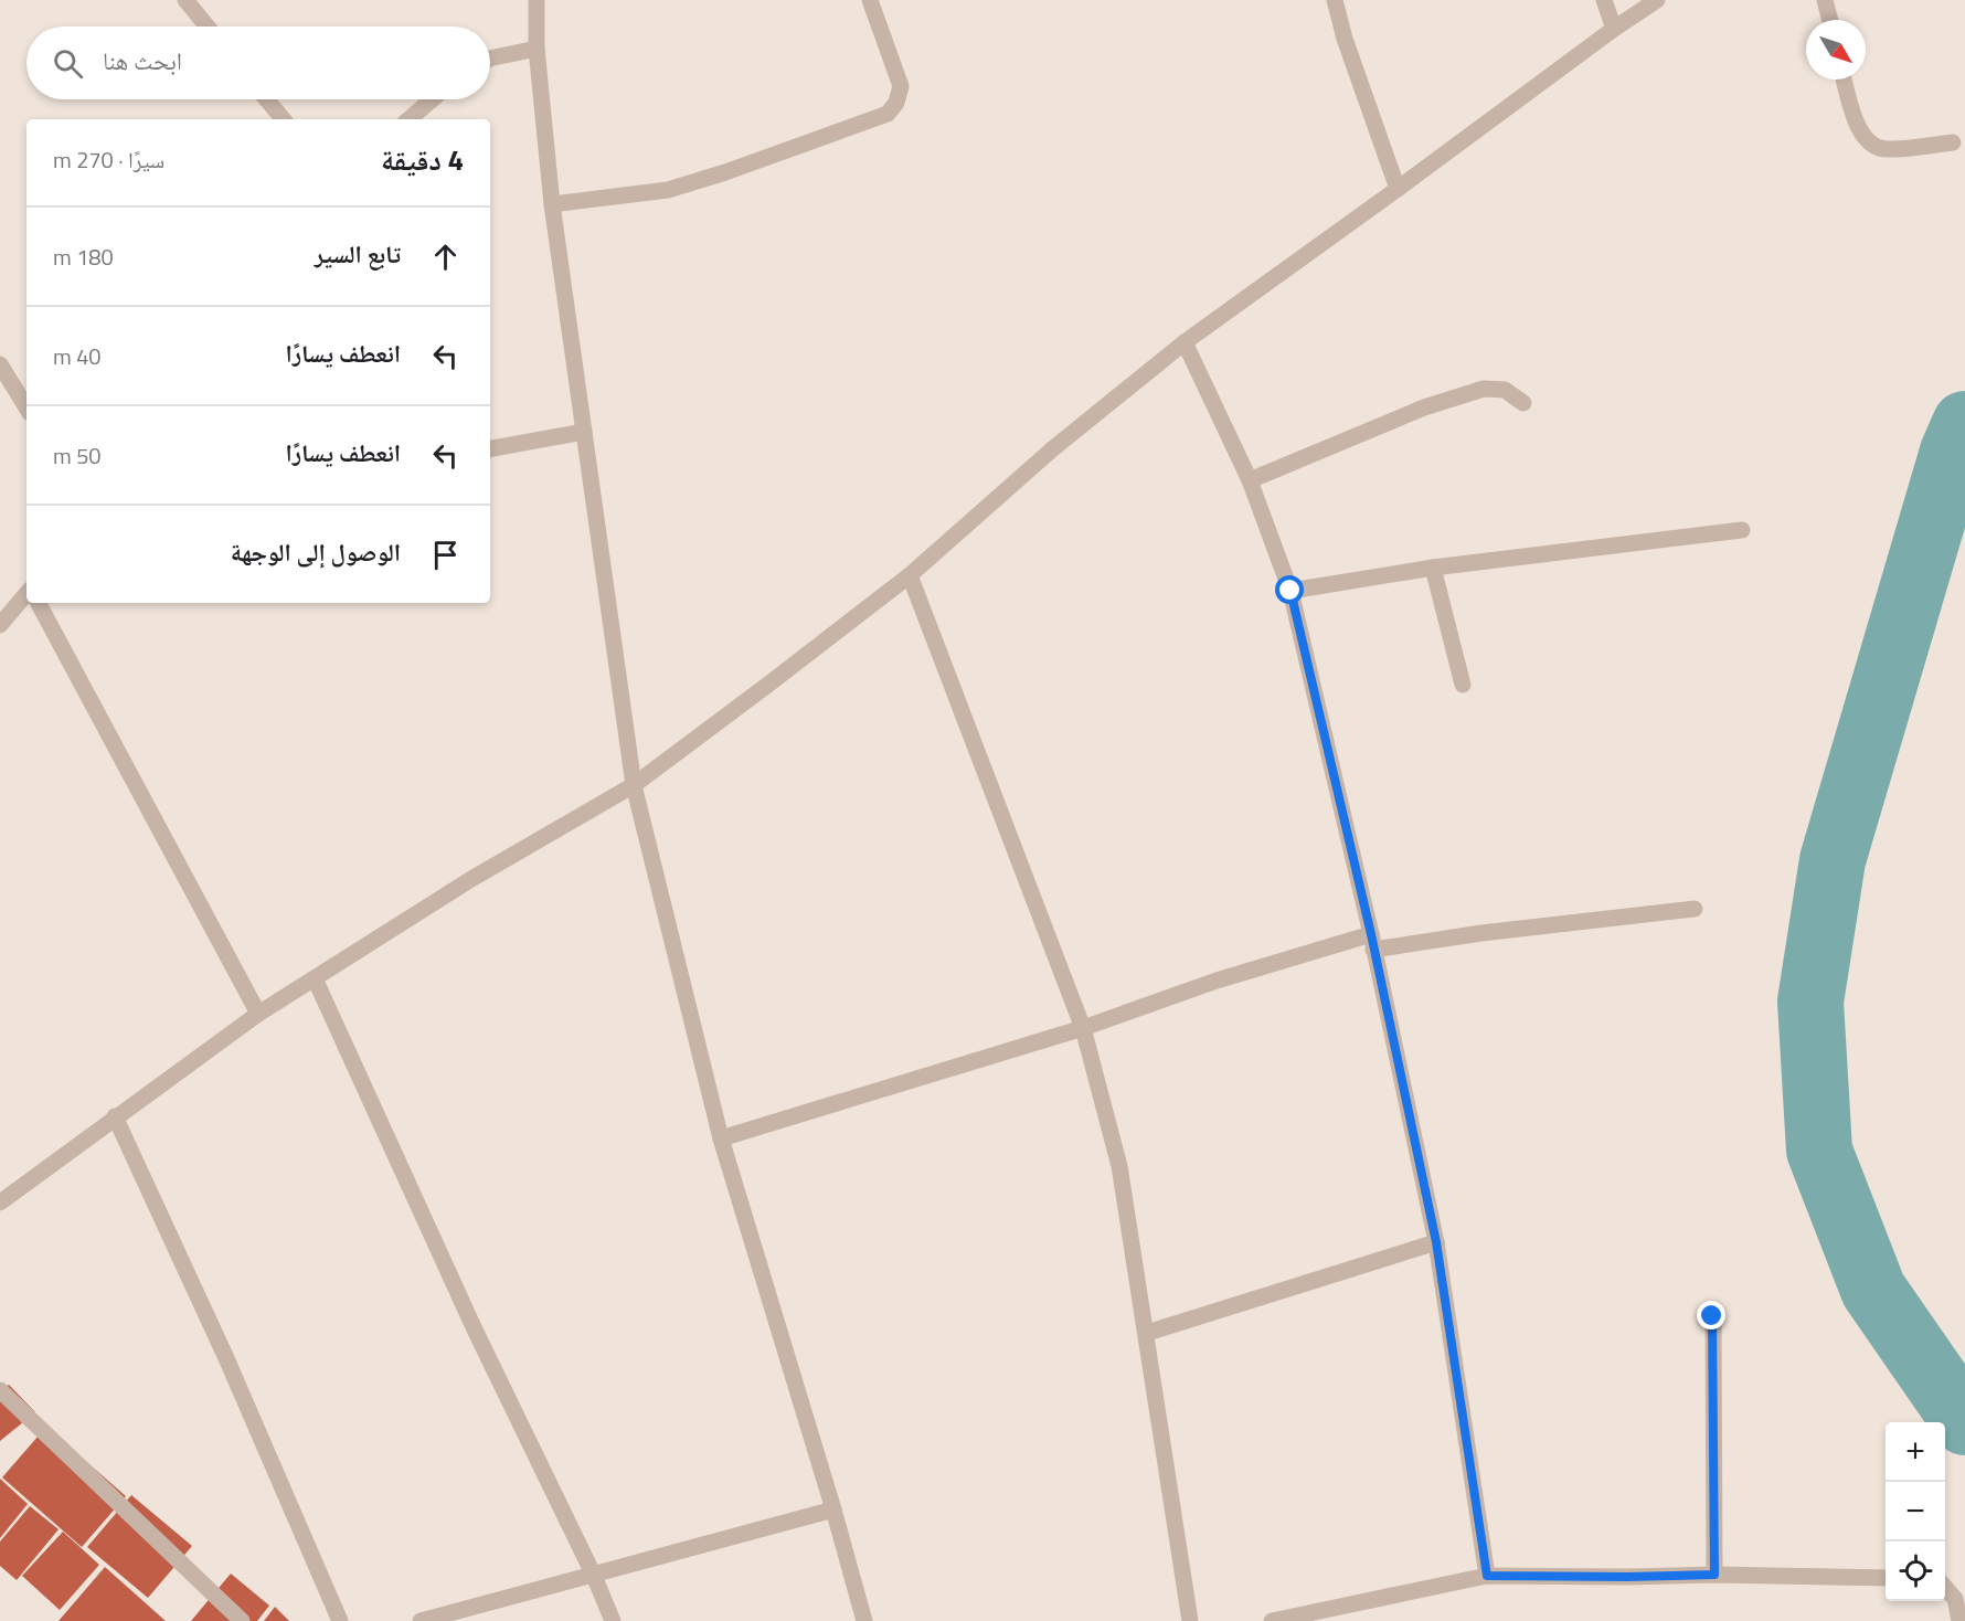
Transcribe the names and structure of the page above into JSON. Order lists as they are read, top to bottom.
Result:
{
  "north": "bottom right",
  "page": {
    "search": "ابحث هنا",
    "heading": ["4 دقيقة", "سيرًا · 270 m"],
    "list": [
      ["تابع السير", "180 m"],
      ["انعطف يسارًا", "40 m"],
      ["انعطف يسارًا", "50 m"],
      "الوصول إلى الوجهة"
    ],
    "map_buttons": ["+", "−"]
  }
}
